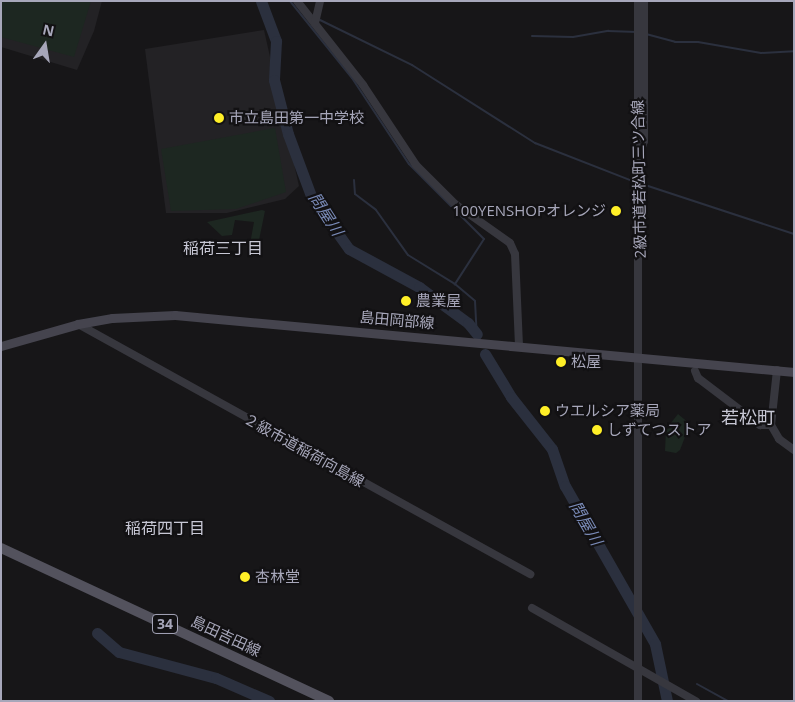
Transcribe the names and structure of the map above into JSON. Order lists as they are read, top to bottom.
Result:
{
  "streets": {
    "main road": ["島田岡部線", "34", "島田吉田線"],
    "street": ["2級市道若松町三ツ合線", "２級市道稲荷向島線"]
  },
  "crossings": [
    ["2級市道若松町三ツ合線", "島田岡部線"],
    ["島田岡部線", "２級市道稲荷向島線"]
  ],
  "districts": ["稲荷三丁目", "若松町", "稲荷四丁目"],
  "water": ["問屋川"],
  "places": [
    "市立島田第一中学校",
    "100YENSHOPオレンジ",
    "農業屋",
    "松屋",
    "ウエルシア薬局",
    "しずてつストア",
    "杏林堂"
  ],
  "north": "top"
}
